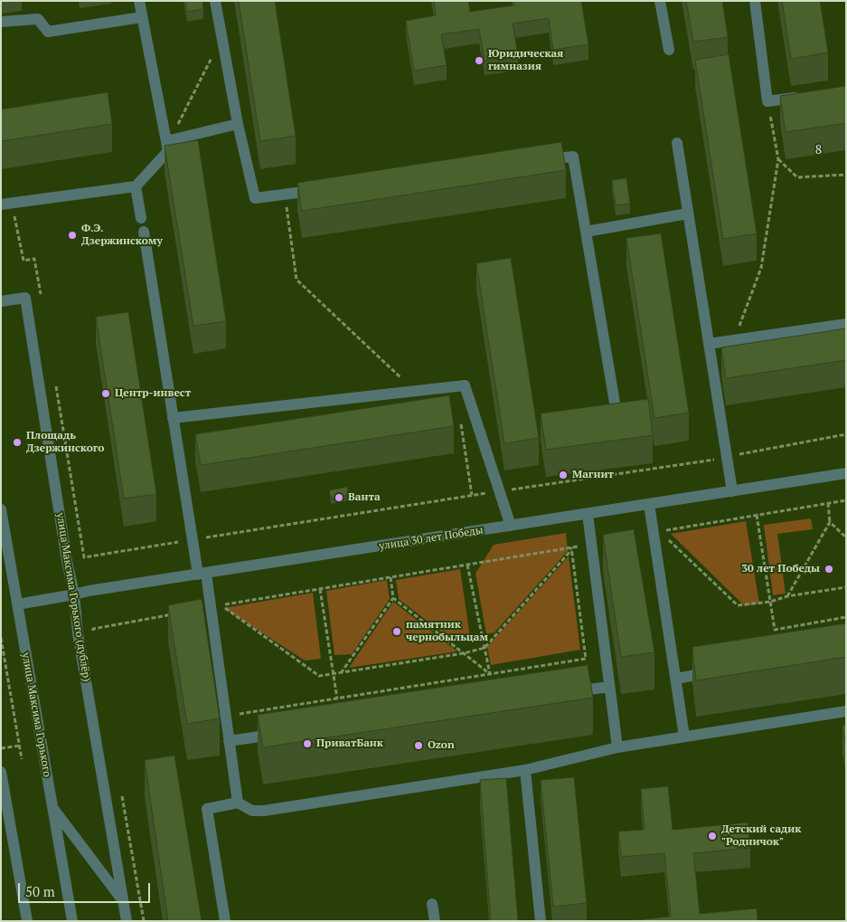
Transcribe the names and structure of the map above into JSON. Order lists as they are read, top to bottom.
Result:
{
  "streets": {
    "street": ["улица 30 лет Победы", "улица Максима Горького (дублёр)", "улица Максима Горького"]
  },
  "crossings": [
    ["улица 30 лет Победы", "улица Максима Горького (дублёр)"],
    ["улица 30 лет Победы", "улица Максима Горького"]
  ],
  "districts": ["8"],
  "places": [
    "Юридическая гимназия",
    "Ф.Э. Дзержинскому",
    "Центр-инвест",
    "Площадь Дзержинского",
    "Магнит",
    "Ванта",
    "30 лет Победы",
    "памятник чернобыльцам",
    "ПриватБанк",
    "Ozon",
    "Детский садик \"Родничок\""
  ],
  "scale_bar": "50 m"
}
